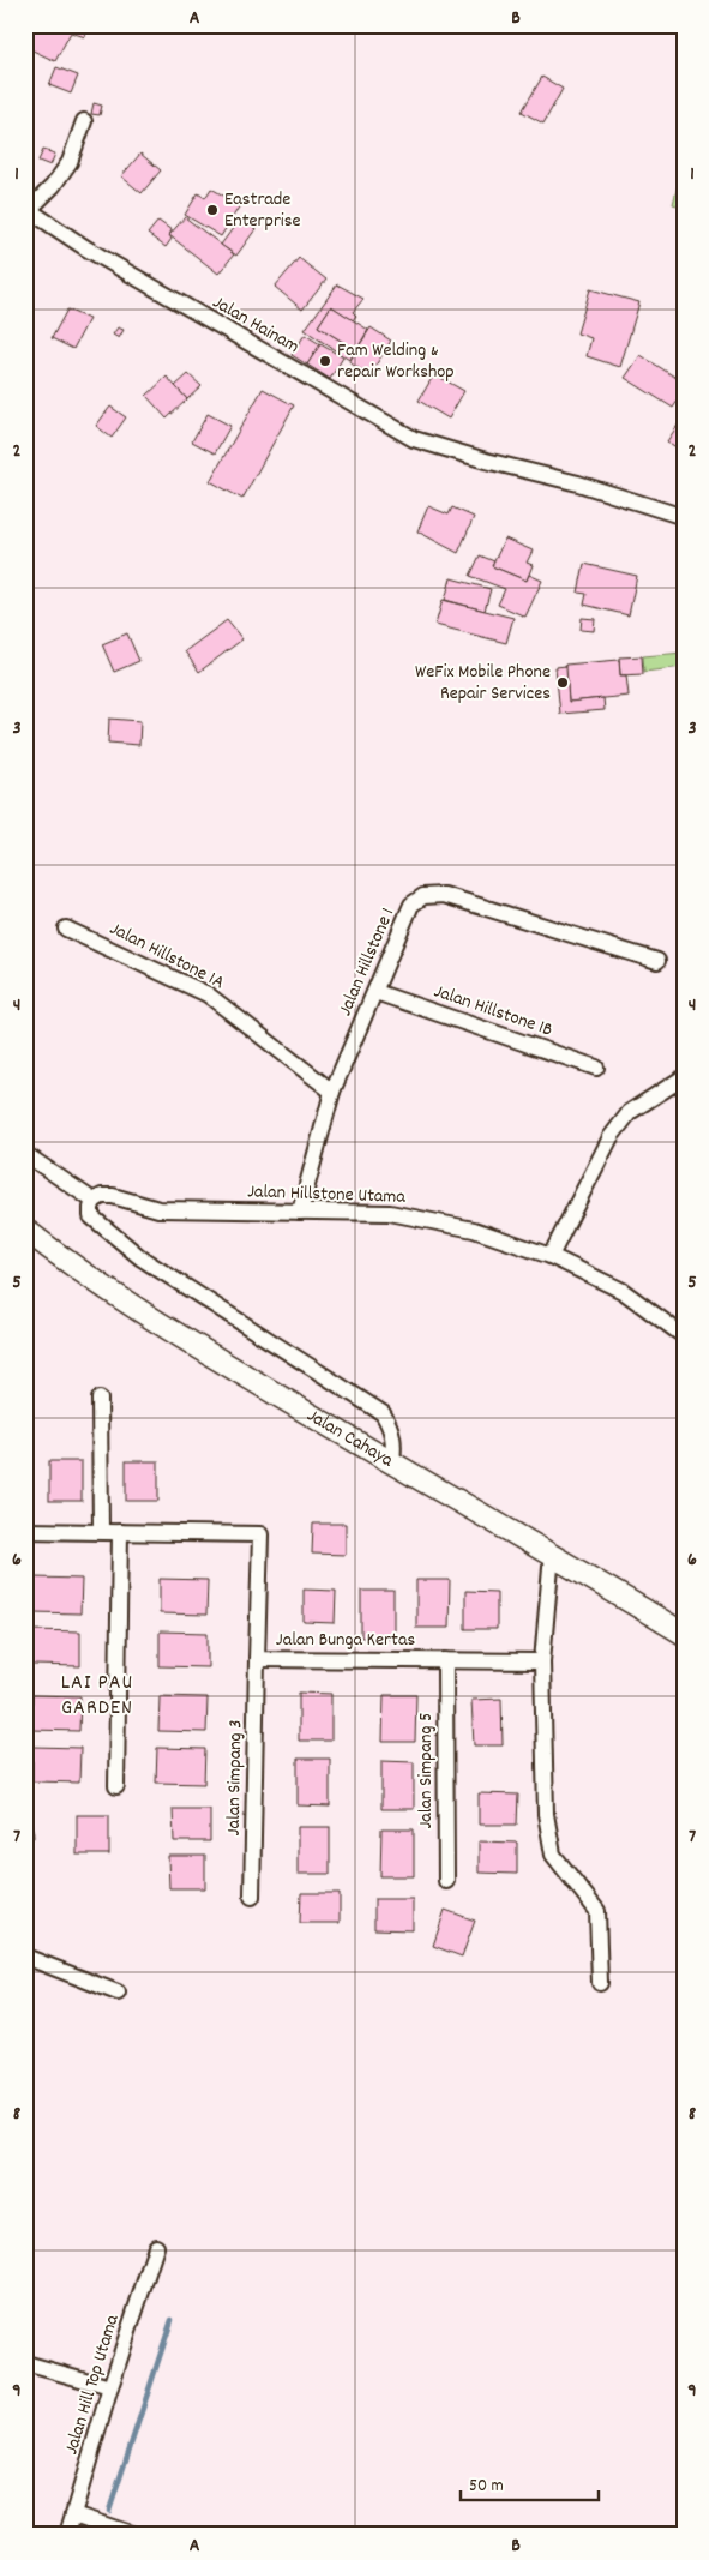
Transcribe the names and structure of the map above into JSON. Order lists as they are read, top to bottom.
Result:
{
  "streets": {
    "street": [
      "Jalan Hainam",
      "Jalan Hillstone 1A",
      "Jalan Hillstone 1",
      "Jalan Hillstone 1B",
      "Jalan Hillstone Utama",
      "Jalan Cahaya",
      "Jalan Bunga Kertas",
      "Jalan Simpang 5",
      "Jalan Simpang 3",
      "Jalan Hill Top Utama"
    ]
  },
  "crossings": [
    ["Jalan Hillstone 1A", "Jalan Hillstone 1"],
    ["Jalan Hillstone 1", "Jalan Hillstone 1B"],
    ["Jalan Hillstone 1", "Jalan Hillstone Utama"],
    ["Jalan Bunga Kertas", "Jalan Simpang 5"],
    ["Jalan Bunga Kertas", "Jalan Simpang 3"]
  ],
  "districts": ["LAI PAU GARDEN"],
  "places": ["Eastrade Enterprise", "Fam Welding & repair Workshop", "WeFix Mobile Phone Repair Services"],
  "scale_bar": "50 m",
  "grid": {
    "columns": ["A", "B"],
    "rows": [
      "1",
      "2",
      "3",
      "4",
      "5",
      "6",
      "7",
      "8",
      "9"
    ]
  }
}
